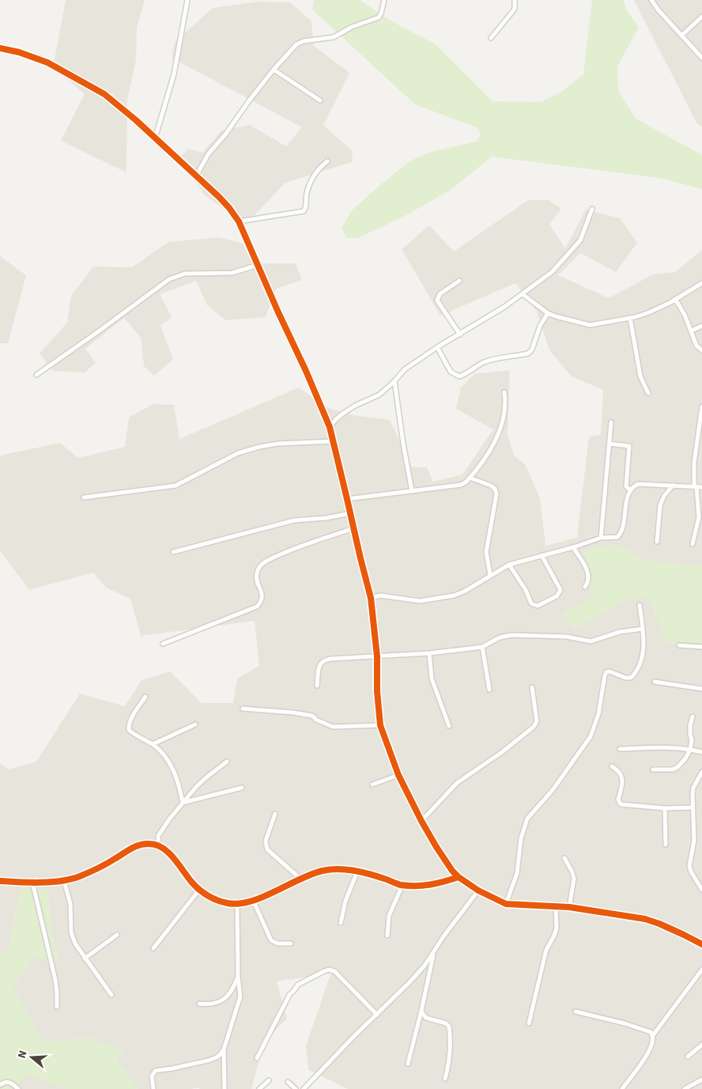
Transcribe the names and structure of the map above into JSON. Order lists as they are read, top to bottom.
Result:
{
  "north": "left"
}
